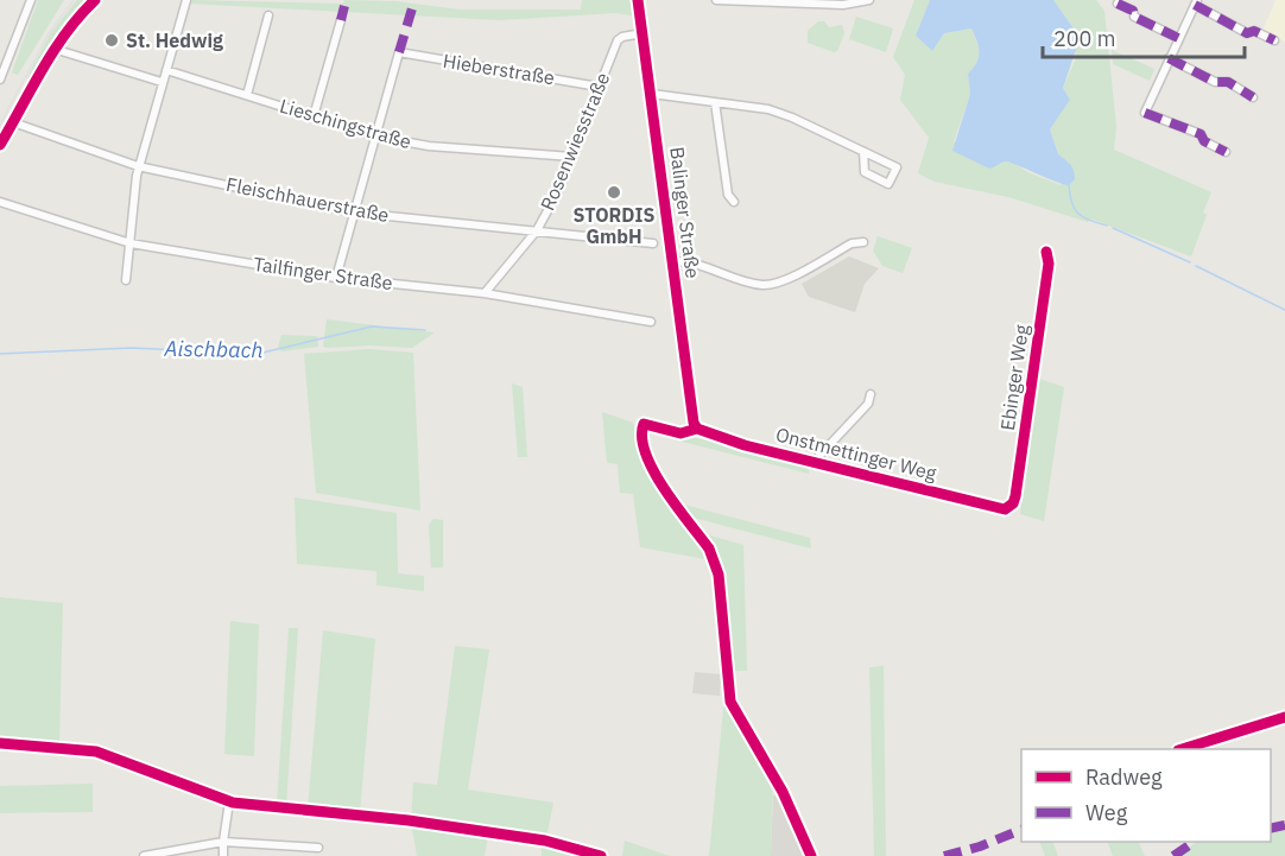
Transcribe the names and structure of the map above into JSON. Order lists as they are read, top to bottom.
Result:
{
  "streets": {
    "street": [
      "Hieberstraße",
      "Lieschingstraße",
      "Rosenwiesstraße",
      "Fleischhauerstraße",
      "Balinger Straße",
      "Tailfinger Straße",
      "Ebinger Weg",
      "Onstmettinger Weg"
    ]
  },
  "crossings": [
    ["Hieberstraße", "Lieschingstraße"],
    ["Hieberstraße", "Rosenwiesstraße"],
    ["Lieschingstraße", "Rosenwiesstraße"],
    ["Rosenwiesstraße", "Fleischhauerstraße"],
    ["Rosenwiesstraße", "Balinger Straße"],
    ["Rosenwiesstraße", "Tailfinger Straße"],
    ["Balinger Straße", "Onstmettinger Weg"],
    ["Ebinger Weg", "Onstmettinger Weg"]
  ],
  "water": ["Aischbach"],
  "places": ["St. Hedwig", "STORDIS GmbH"],
  "legend": ["Radweg", "Weg"],
  "scale_bar": "200 m"
}
